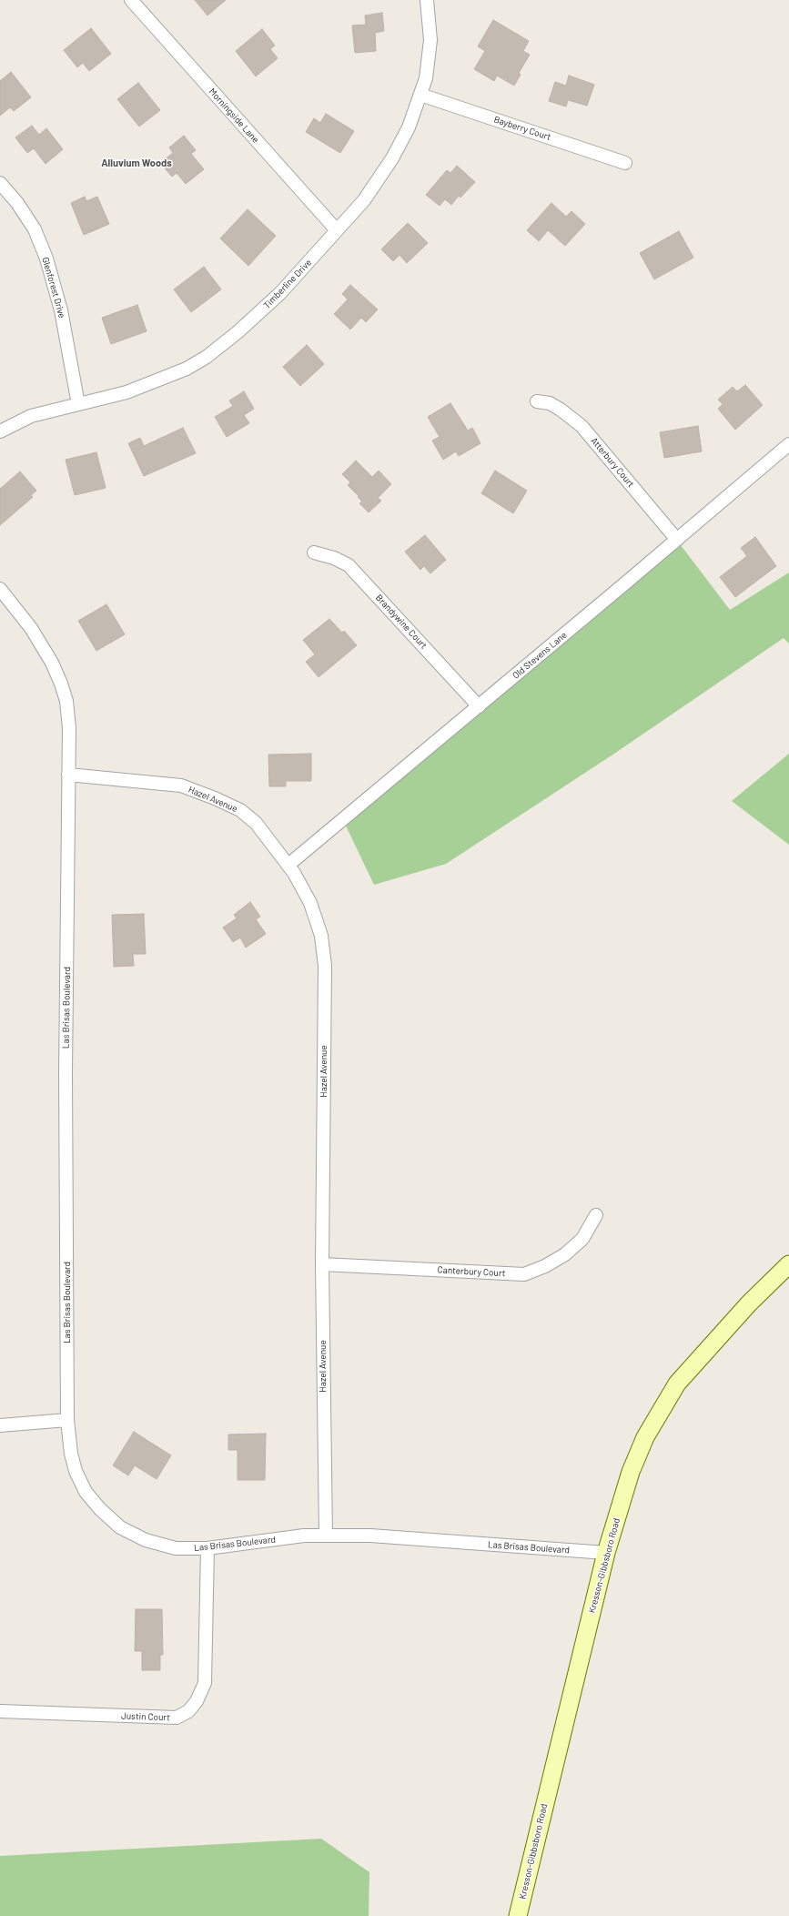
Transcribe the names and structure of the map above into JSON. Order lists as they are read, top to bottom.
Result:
{
  "streets": {
    "street": [
      "Morningside Lane",
      "Bayberry Court",
      "Timberline Drive",
      "Glenforest Drive",
      "Atterbury Court",
      "Brandywine Court",
      "Old Stevens Lane",
      "Hazel Avenue",
      "Las Brisas Boulevard",
      "Canterbury Court",
      "Kresson-Gibbsboro Road",
      "Justin Court"
    ]
  },
  "crossings": [
    ["Morningside Lane", "Timberline Drive"],
    ["Bayberry Court", "Timberline Drive"],
    ["Timberline Drive", "Glenforest Drive"],
    ["Atterbury Court", "Old Stevens Lane"],
    ["Brandywine Court", "Old Stevens Lane"],
    ["Old Stevens Lane", "Hazel Avenue"],
    ["Hazel Avenue", "Las Brisas Boulevard"],
    ["Hazel Avenue", "Canterbury Court"],
    ["Las Brisas Boulevard", "Kresson-Gibbsboro Road"],
    ["Las Brisas Boulevard", "Justin Court"]
  ],
  "districts": ["Alluvium Woods"]
}
